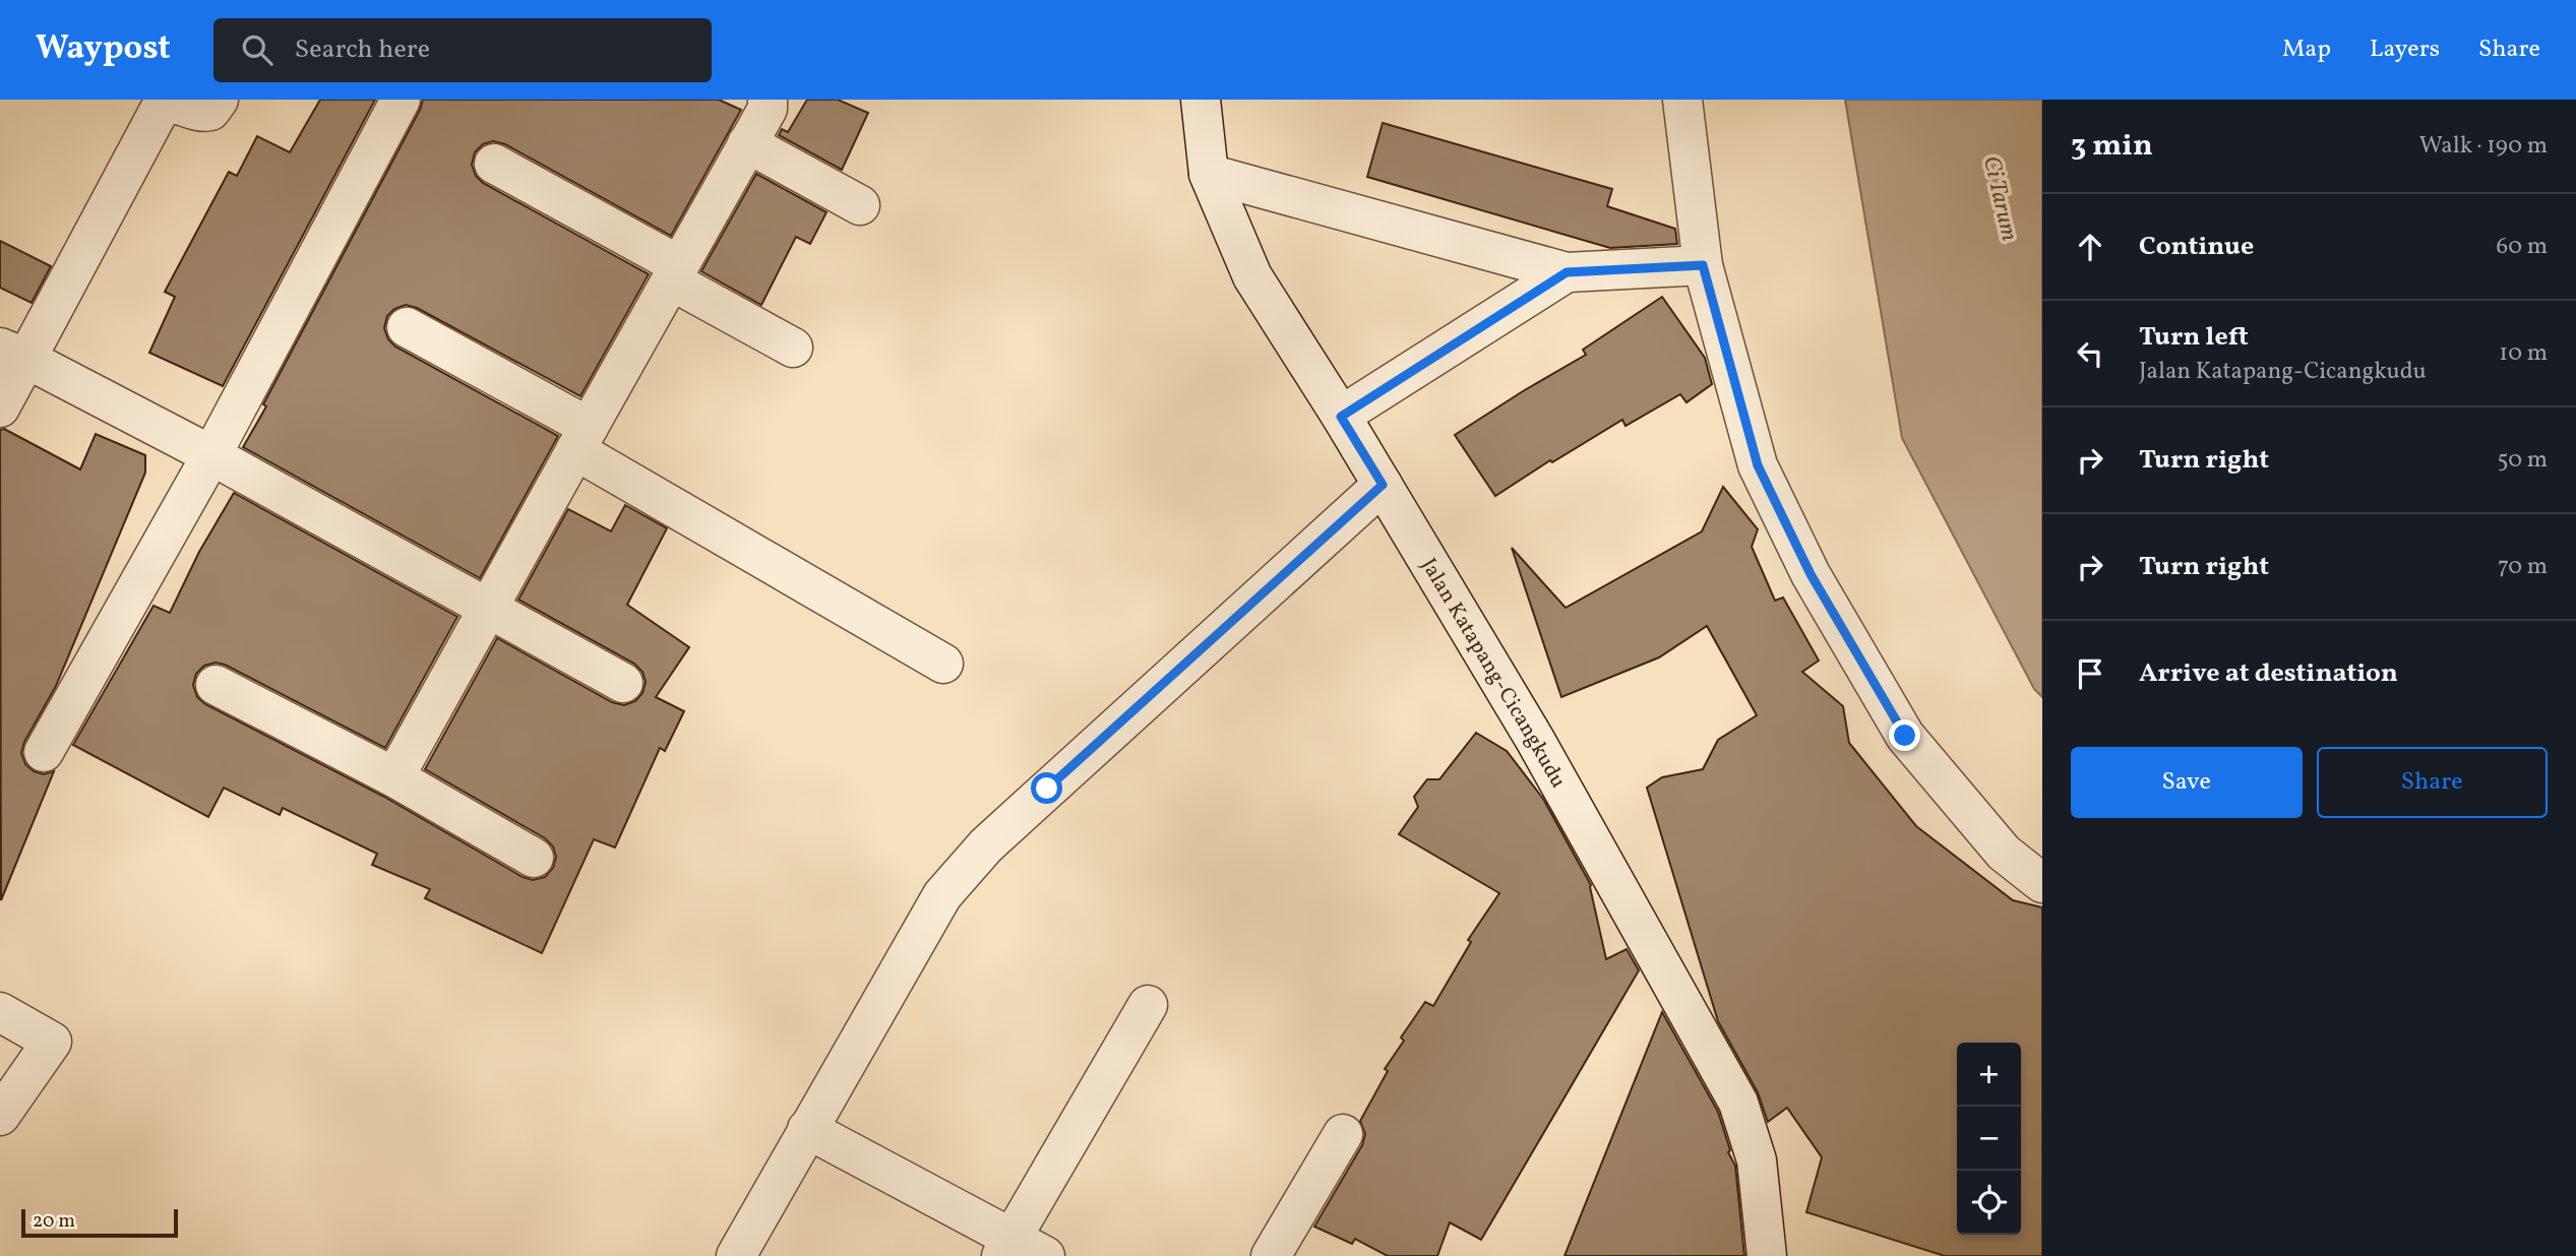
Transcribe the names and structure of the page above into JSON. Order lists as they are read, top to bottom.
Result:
{
  "streets": {
    "street": ["Jalan Katapang-Cicangkudu"]
  },
  "water": ["Ci Tarum"],
  "scale_bar": "20 m",
  "page": {
    "header": "Waypost",
    "search": "Search here",
    "nav": ["Map", "Layers", "Share"],
    "heading": ["3 min", "Walk · 190 m"],
    "list": [
      ["Continue", "60 m"],
      ["Turn left", "Jalan Katapang-Cicangkudu", "10 m"],
      ["Turn right", "50 m"],
      ["Turn right", "70 m"],
      "Arrive at destination"
    ],
    "buttons": ["Save", "Share"],
    "map_buttons": ["+", "−"],
    "scale": "20 m"
  }
}
